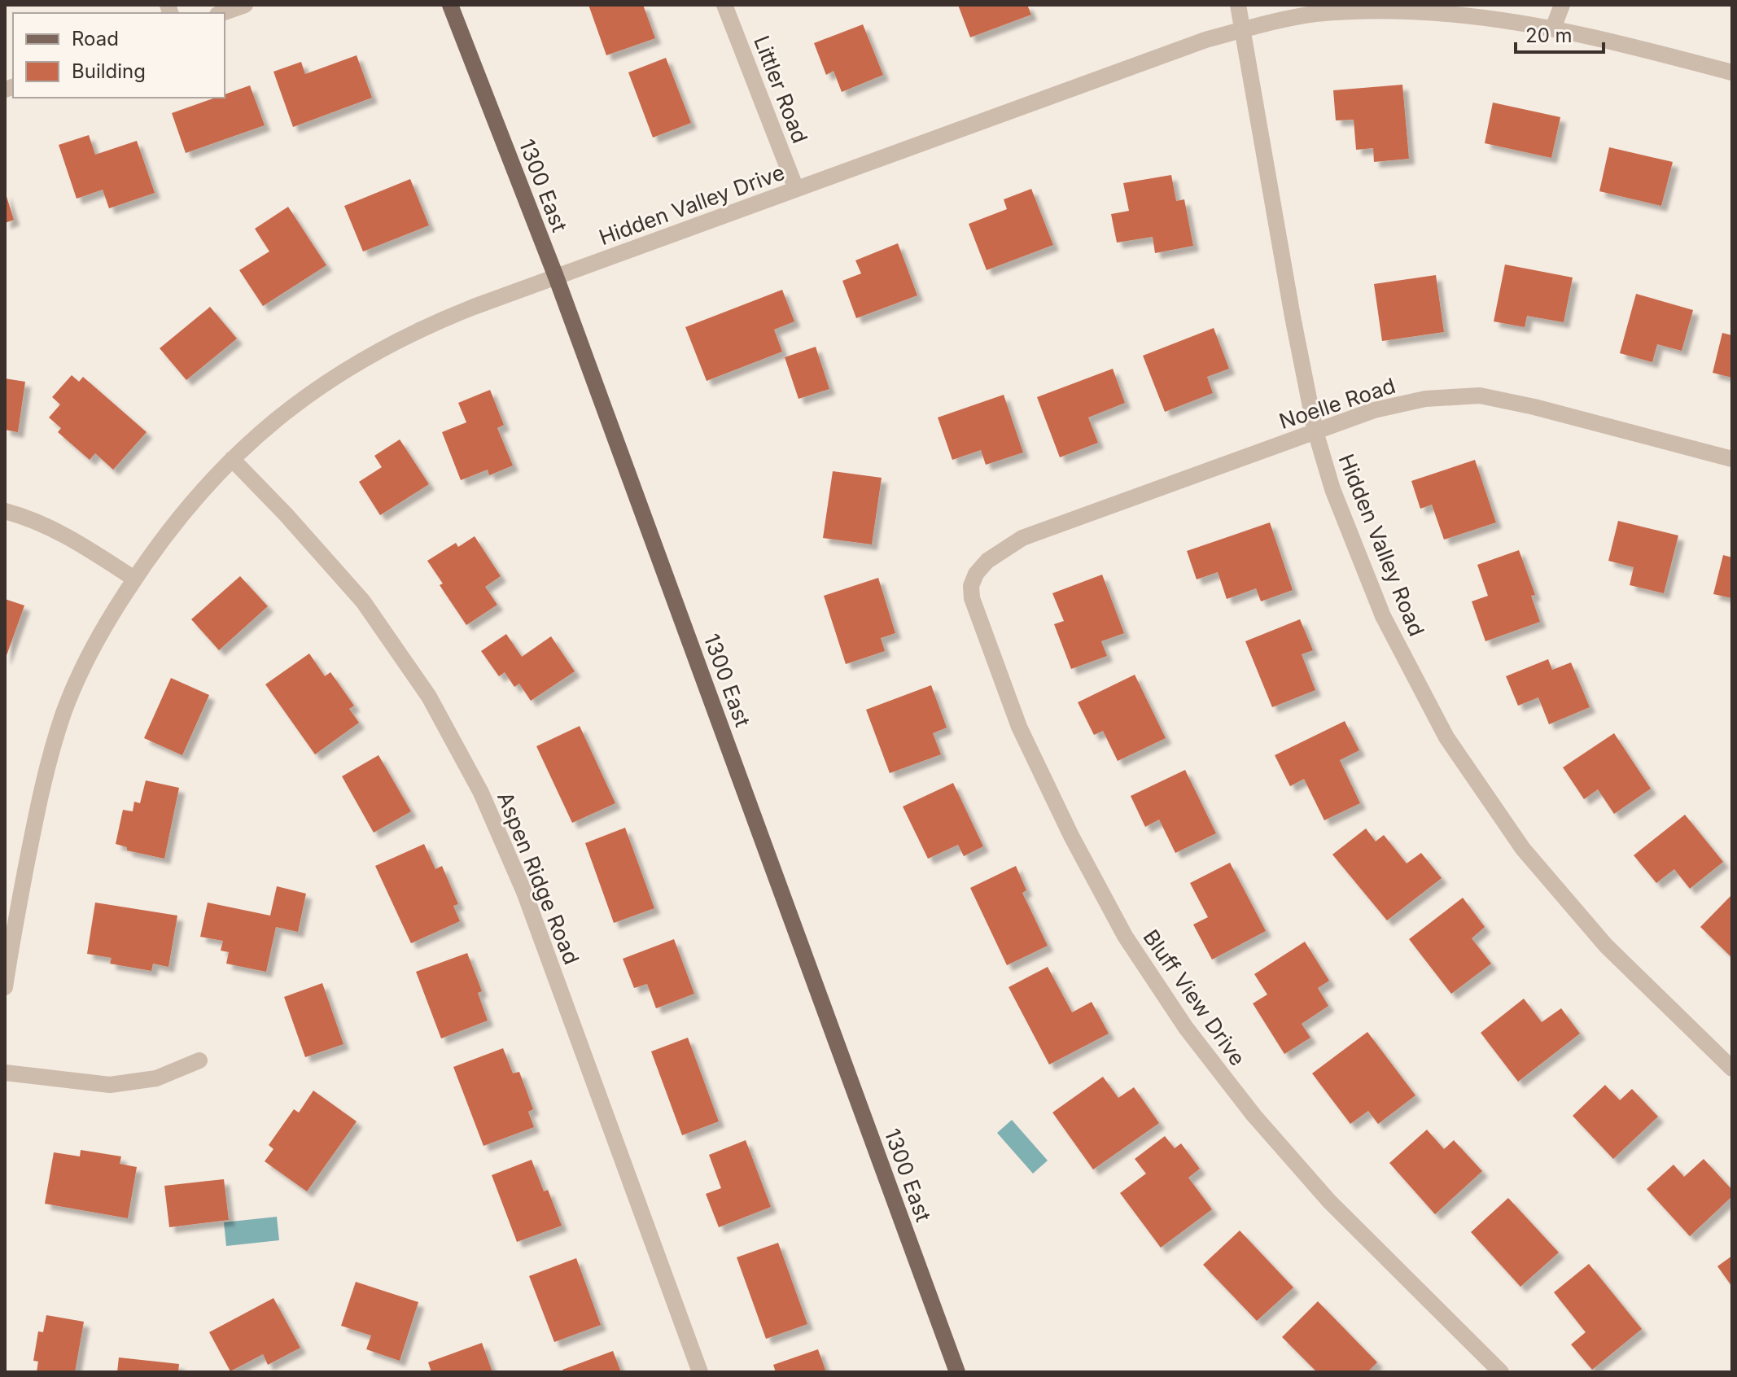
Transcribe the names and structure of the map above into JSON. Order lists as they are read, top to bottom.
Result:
{
  "streets": {
    "main road": ["1300 East"],
    "street": [
      "Littler Road",
      "Hidden Valley Drive",
      "Noelle Road",
      "Hidden Valley Road",
      "Aspen Ridge Road",
      "Bluff View Drive"
    ]
  },
  "crossings": [
    ["Littler Road", "Hidden Valley Drive"],
    ["1300 East", "Hidden Valley Drive"],
    ["Hidden Valley Drive", "Hidden Valley Road"],
    ["Hidden Valley Drive", "Aspen Ridge Road"],
    ["Noelle Road", "Hidden Valley Road"],
    ["Noelle Road", "Bluff View Drive"]
  ],
  "legend": ["Road", "Building"],
  "scale_bar": "20 m"
}
